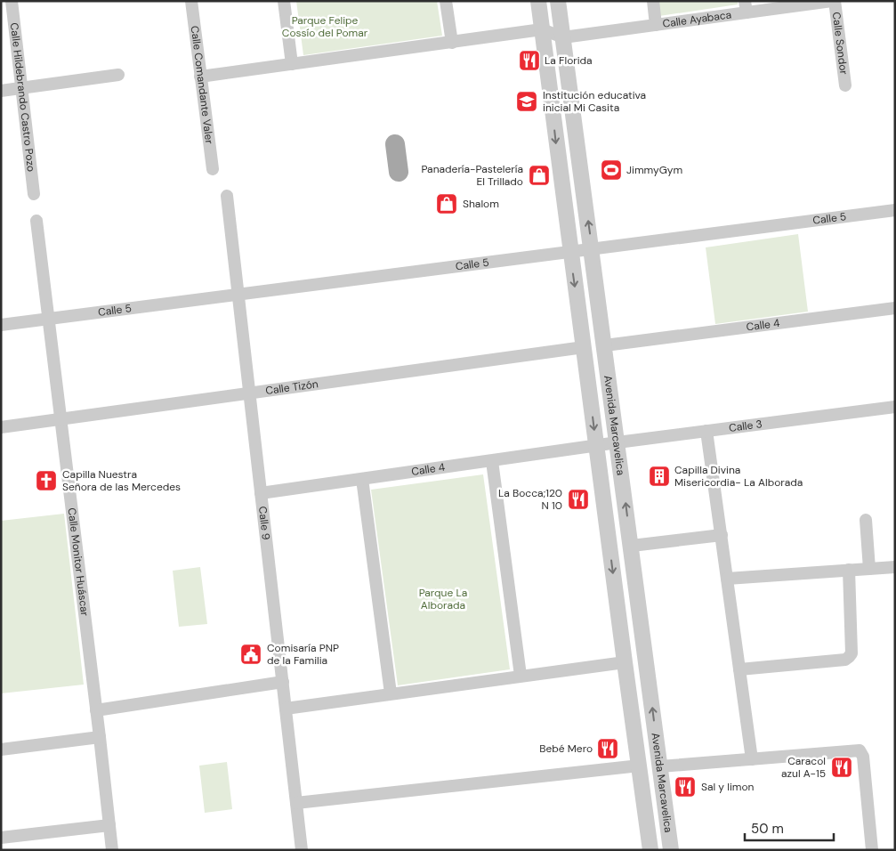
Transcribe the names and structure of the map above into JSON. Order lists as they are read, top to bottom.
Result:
{
  "streets": {
    "street": [
      "Calle Ayabaca",
      "Calle Sondor",
      "Calle Comandante Valer",
      "Calle Hildebrando Castro Pozo",
      "Calle 5",
      "Calle 4",
      "Calle Tizón",
      "Avenida Marcavelica",
      "Calle 3",
      "Calle 9",
      "Calle Monitor Huáscar"
    ]
  },
  "crossings": [
    ["Calle Ayabaca", "Calle Sondor"],
    ["Calle Ayabaca", "Avenida Marcavelica"],
    ["Calle 5", "Avenida Marcavelica"],
    ["Calle 5", "Calle 9"],
    ["Calle 5", "Calle Monitor Huáscar"],
    ["Calle 4", "Avenida Marcavelica"],
    ["Calle 4", "Calle 3"],
    ["Calle 4", "Calle 9"],
    ["Calle Tizón", "Avenida Marcavelica"],
    ["Calle Tizón", "Calle 9"],
    ["Calle Tizón", "Calle Monitor Huáscar"],
    ["Avenida Marcavelica", "Calle 3"]
  ],
  "parks": ["Parque Felipe Cossío del Pomar", "Parque La Alborada"],
  "places": {
    "restaurant": [
      "La Florida",
      "La Bocca;120 N 10",
      "Bebé Mero",
      "Caracol azul A-15",
      "Sal y limon"
    ],
    "school or university": ["Institución educativa inicial Mi Casita"],
    "sports": ["JimmyGym"],
    "shop": ["Panadería-Pastelería El Trillado", "Shalom"],
    "building": ["Capilla Divina Misericordia- La Alborada"],
    "church": ["Capilla Nuestra Señora de las Mercedes"],
    "public building": ["Comisaría PNP de la Familia"]
  },
  "scale_bar": "50 m"
}
